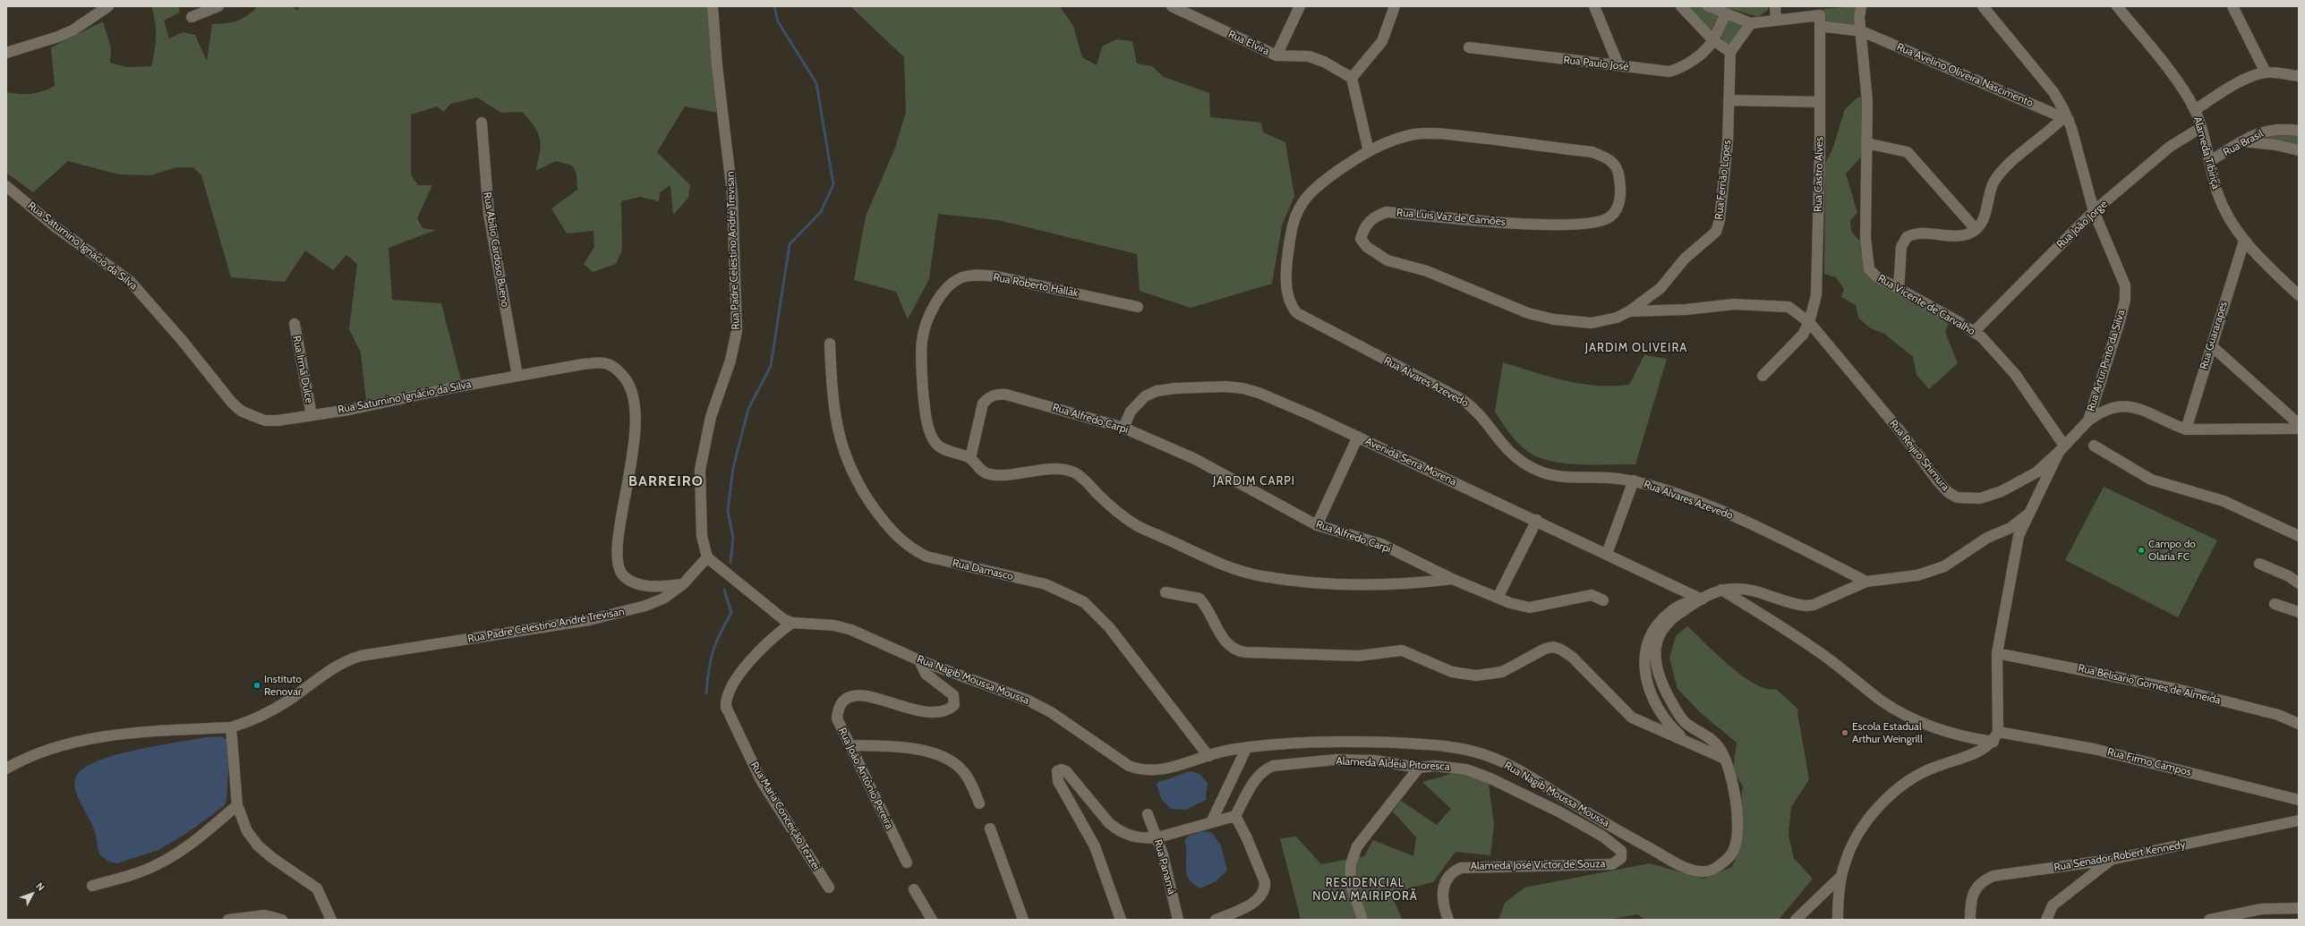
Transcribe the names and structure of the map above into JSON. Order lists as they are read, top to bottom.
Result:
{
  "streets": {
    "street": [
      "Rua Elvira",
      "Rua Paulo José",
      "Rua Avelino Oliveira Nascimento",
      "Rua Brasil",
      "Alameda Tibiriçá",
      "Rua Castro Alves",
      "Rua Fernão Lopes",
      "Rua Luis Vaz de Camões",
      "Rua João Jorge",
      "Rua Saturnino Ignácio da Silva",
      "Rua Abílio Cardoso Bueno",
      "Rua Padre Celestino André Trevisan",
      "Rua Roberto Hallak",
      "Rua Vicente de Carvalho",
      "Rua Guararapes",
      "Rua Artur Pinto da Silva",
      "Rua Irmã Dulce",
      "Rua Alvares Azevedo",
      "Rua Alfredo Carpi",
      "Rua Reijiro Shimura",
      "Avenida Serra Morena",
      "Rua Damasco",
      "Rua Nagib Moussa Moussa",
      "Rua Belisario Gomes de Almeida",
      "Rua Firmo Campos",
      "Alameda Aldeia Pitoresca",
      "Rua João Antônio Pereira",
      "Rua Maria Conceição Tezzei",
      "Rua Senador Robert Kennedy",
      "Alameda José Victor de Souza",
      "Rua Panamá"
    ]
  },
  "crossings": [
    ["Rua Avelino Oliveira Nascimento", "Rua Castro Alves"],
    ["Rua Avelino Oliveira Nascimento", "Rua Vicente de Carvalho"],
    ["Rua Avelino Oliveira Nascimento", "Rua Artur Pinto da Silva"],
    ["Rua Brasil", "Alameda Tibiriçá"],
    ["Alameda Tibiriçá", "Rua João Jorge"],
    ["Alameda Tibiriçá", "Rua Guararapes"],
    ["Rua Castro Alves", "Rua Luis Vaz de Camões"],
    ["Rua Castro Alves", "Rua Reijiro Shimura"],
    ["Rua Fernão Lopes", "Rua Luis Vaz de Camões"],
    ["Rua Luis Vaz de Camões", "Rua Alvares Azevedo"],
    ["Rua Luis Vaz de Camões", "Rua Reijiro Shimura"],
    ["Rua João Jorge", "Rua Vicente de Carvalho"],
    ["Rua João Jorge", "Rua Artur Pinto da Silva"],
    ["Rua Saturnino Ignácio da Silva", "Rua Abílio Cardoso Bueno"],
    ["Rua Saturnino Ignácio da Silva", "Rua Padre Celestino André Trevisan"],
    ["Rua Saturnino Ignácio da Silva", "Rua Irmã Dulce"],
    ["Rua Padre Celestino André Trevisan", "Rua Nagib Moussa Moussa"],
    ["Rua Roberto Hallak", "Rua Alfredo Carpi"],
    ["Rua Vicente de Carvalho", "Rua Artur Pinto da Silva"],
    ["Rua Vicente de Carvalho", "Rua Reijiro Shimura"],
    ["Rua Artur Pinto da Silva", "Rua Reijiro Shimura"],
    ["Rua Artur Pinto da Silva", "Rua Nagib Moussa Moussa"],
    ["Rua Artur Pinto da Silva", "Rua Belisario Gomes de Almeida"],
    ["Rua Artur Pinto da Silva", "Rua Firmo Campos"],
    ["Rua Alvares Azevedo", "Rua Nagib Moussa Moussa"],
    ["Rua Alfredo Carpi", "Avenida Serra Morena"],
    ["Avenida Serra Morena", "Rua Nagib Moussa Moussa"],
    ["Rua Damasco", "Rua Nagib Moussa Moussa"],
    ["Rua Nagib Moussa Moussa", "Rua Firmo Campos"],
    ["Rua Nagib Moussa Moussa", "Rua João Antônio Pereira"],
    ["Rua Nagib Moussa Moussa", "Rua Maria Conceição Tezzei"],
    ["Alameda Aldeia Pitoresca", "Alameda José Victor de Souza"]
  ],
  "districts": [
    "JARDIM OLIVEIRA",
    "BARREIRO",
    "JARDIM CARPI",
    "RESIDENCIAL NOVA MAIRIPORÃ"
  ],
  "places": ["Campo do Olaria FC", "Instituto Renovar", "Escola Estadual Arthur Weingrill"],
  "north": "top right"
}
